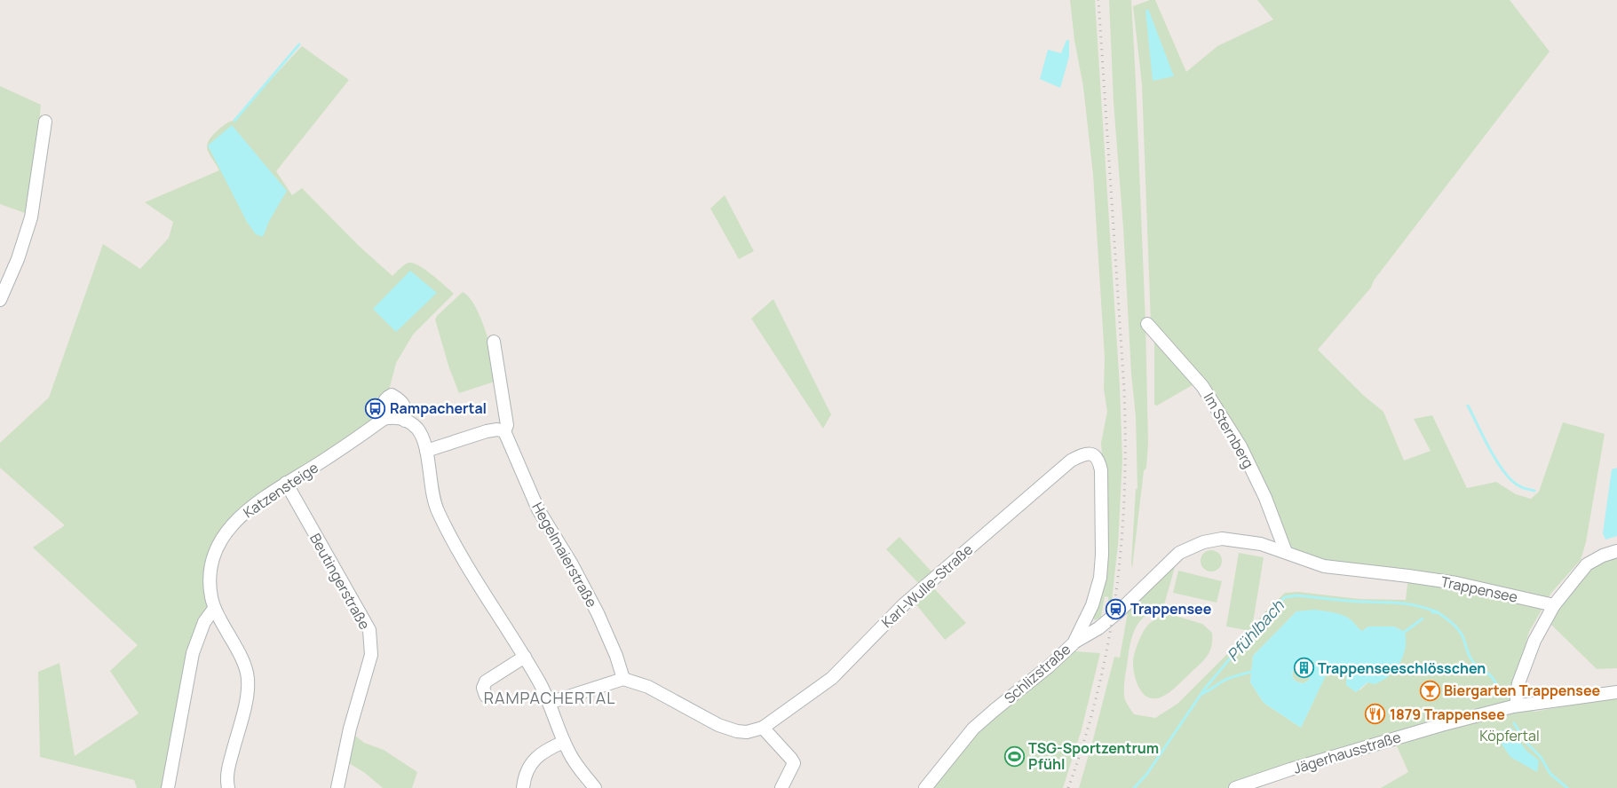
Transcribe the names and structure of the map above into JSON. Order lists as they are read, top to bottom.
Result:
{
  "streets": {
    "street": [
      "Im Sternberg",
      "Katzensteige",
      "Hegelmaierstraße",
      "Beutingerstraße",
      "Karl-Wulle-Straße",
      "Trappensee",
      "Schlizstraße",
      "Jägerhausstraße"
    ]
  },
  "crossings": [
    ["Im Sternberg", "Trappensee"],
    ["Katzensteige", "Beutingerstraße"],
    ["Hegelmaierstraße", "Karl-Wulle-Straße"],
    ["Karl-Wulle-Straße", "Schlizstraße"],
    ["Trappensee", "Schlizstraße"]
  ],
  "districts": ["RAMPACHERTAL"],
  "water": ["Pfühlbach"],
  "parks": ["Köpfertal"],
  "places": {
    "bus stop": ["Rampachertal"],
    "station": ["Trappensee"],
    "building": ["Trappenseeschlösschen"],
    "bar": ["Biergarten Trappensee"],
    "restaurant": ["1879 Trappensee"],
    "sports": ["TSG-Sportzentrum Pfühl"]
  }
}
